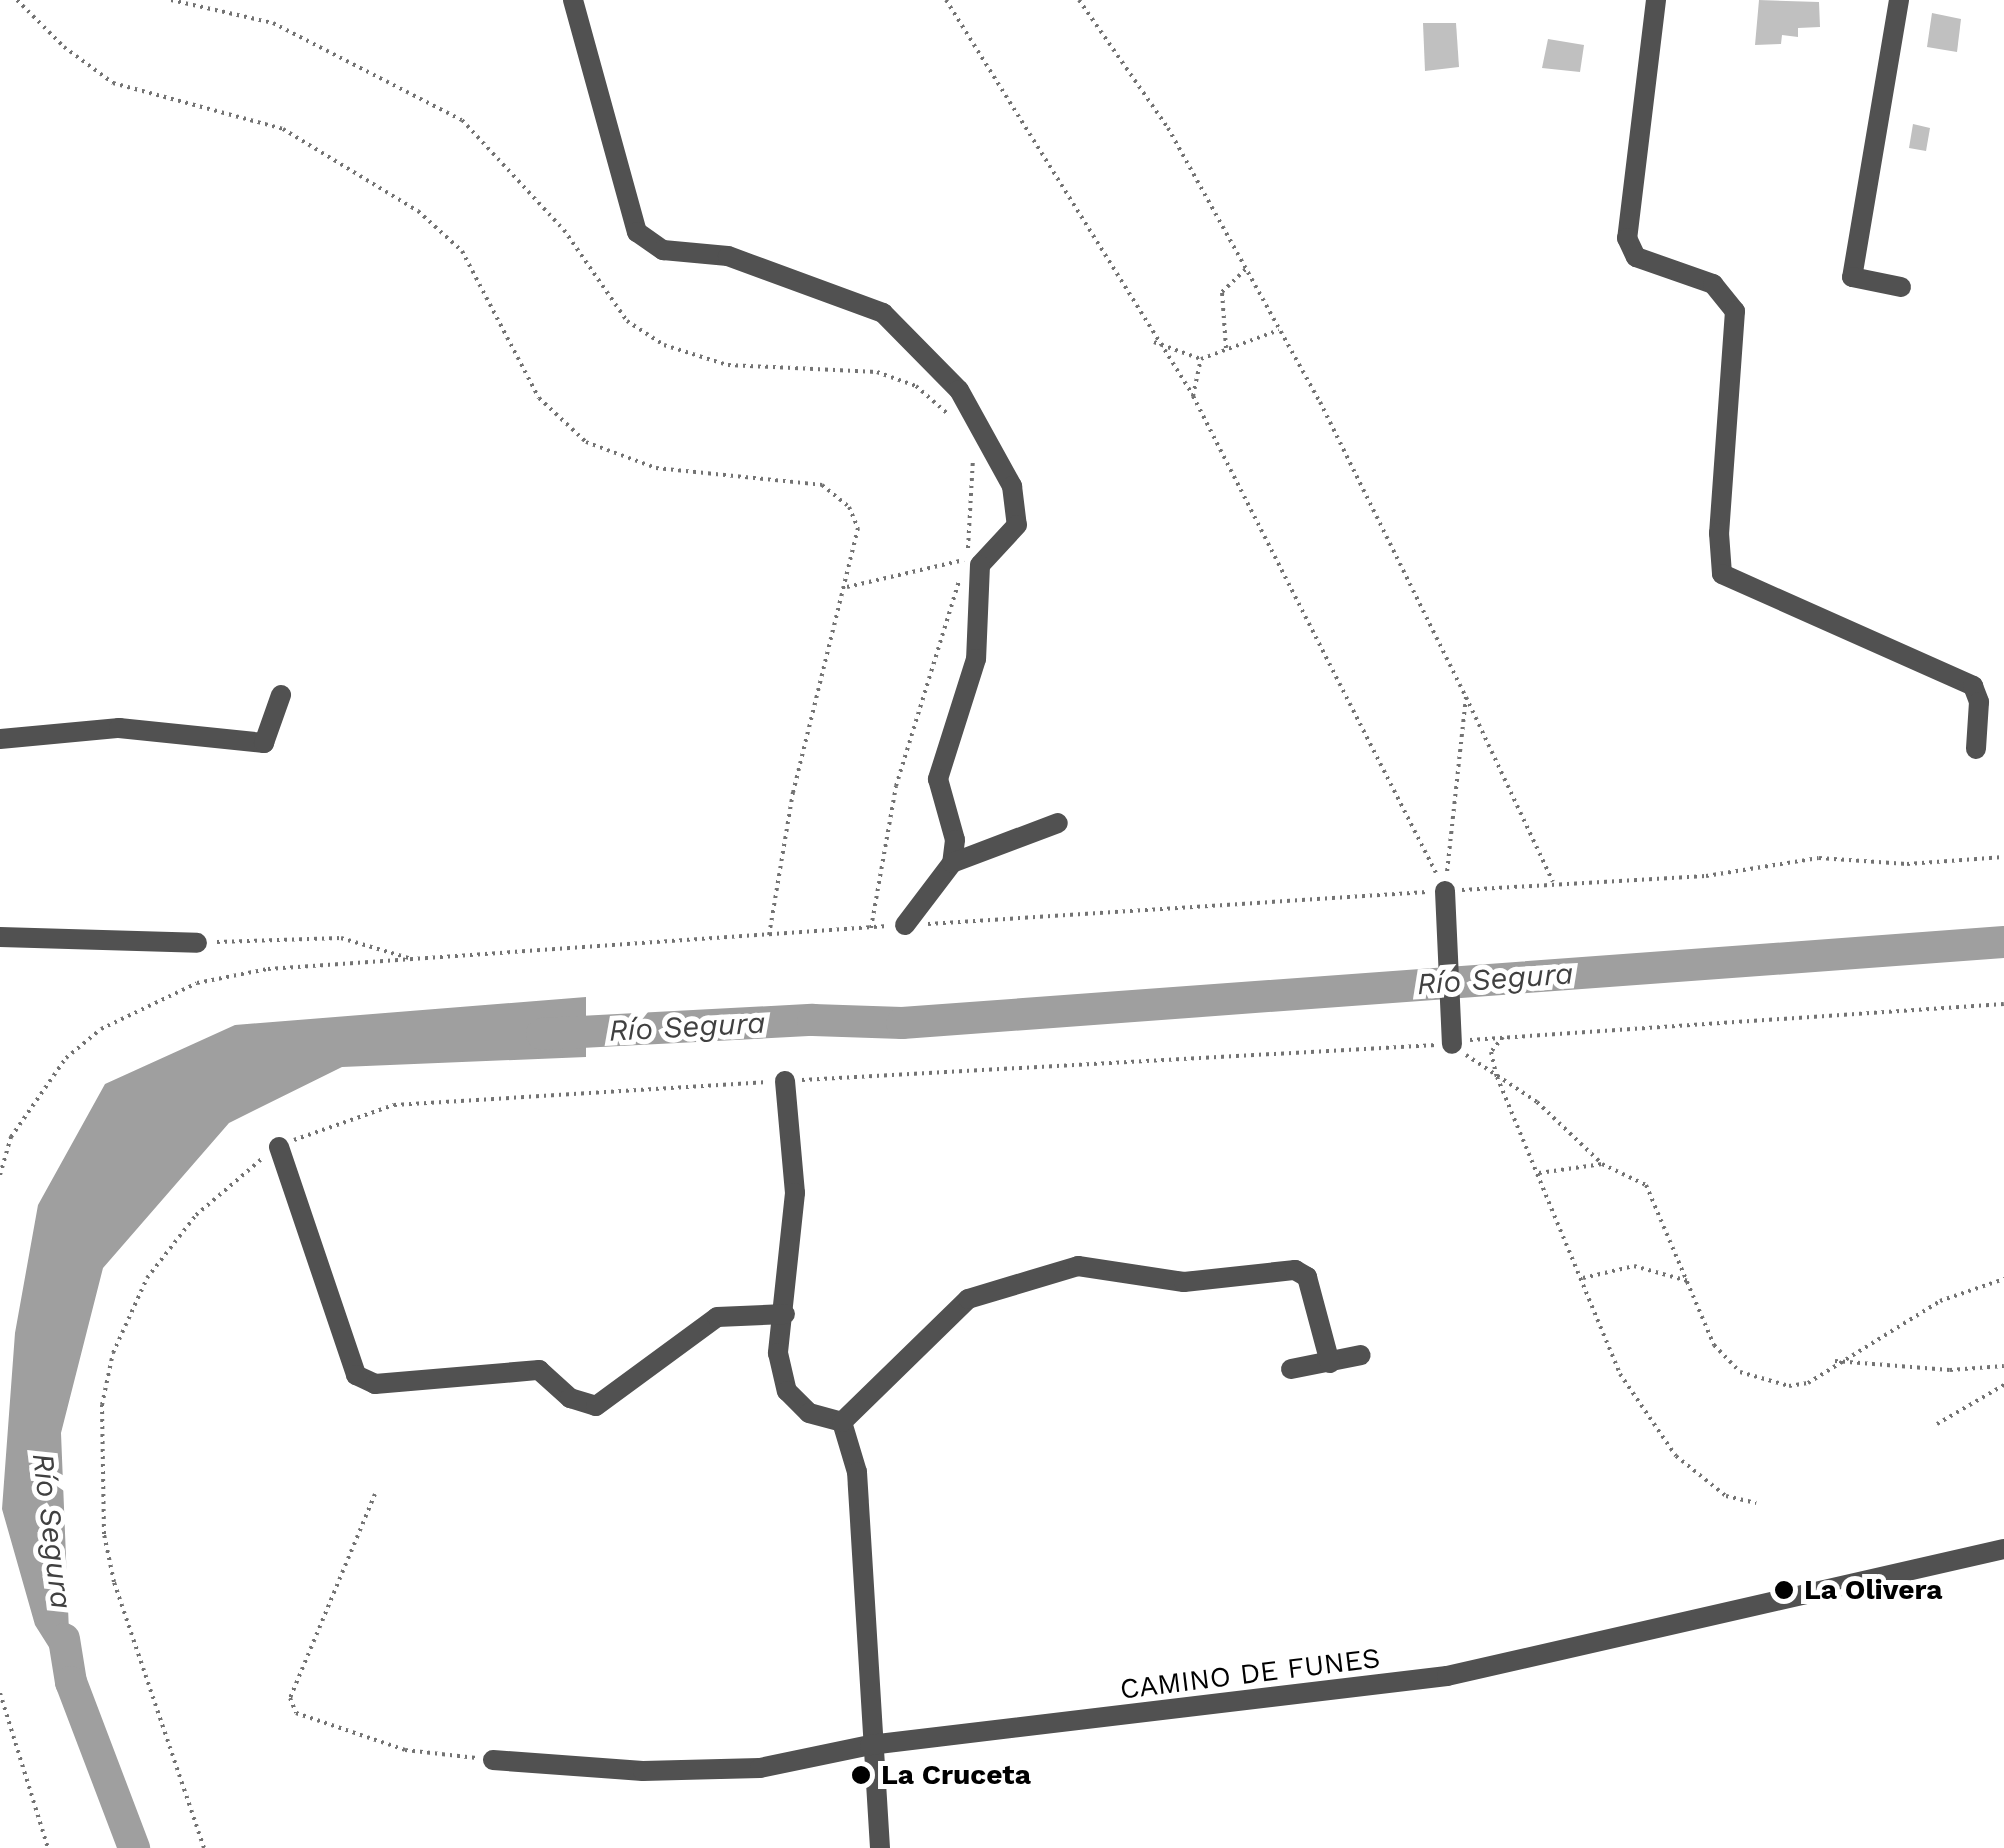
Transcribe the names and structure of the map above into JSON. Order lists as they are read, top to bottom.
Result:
{
  "streets": {
    "street": ["CAMINO DE FUNES"]
  },
  "water": ["Río Segura"],
  "places": ["La Olivera", "La Cruceta"]
}
